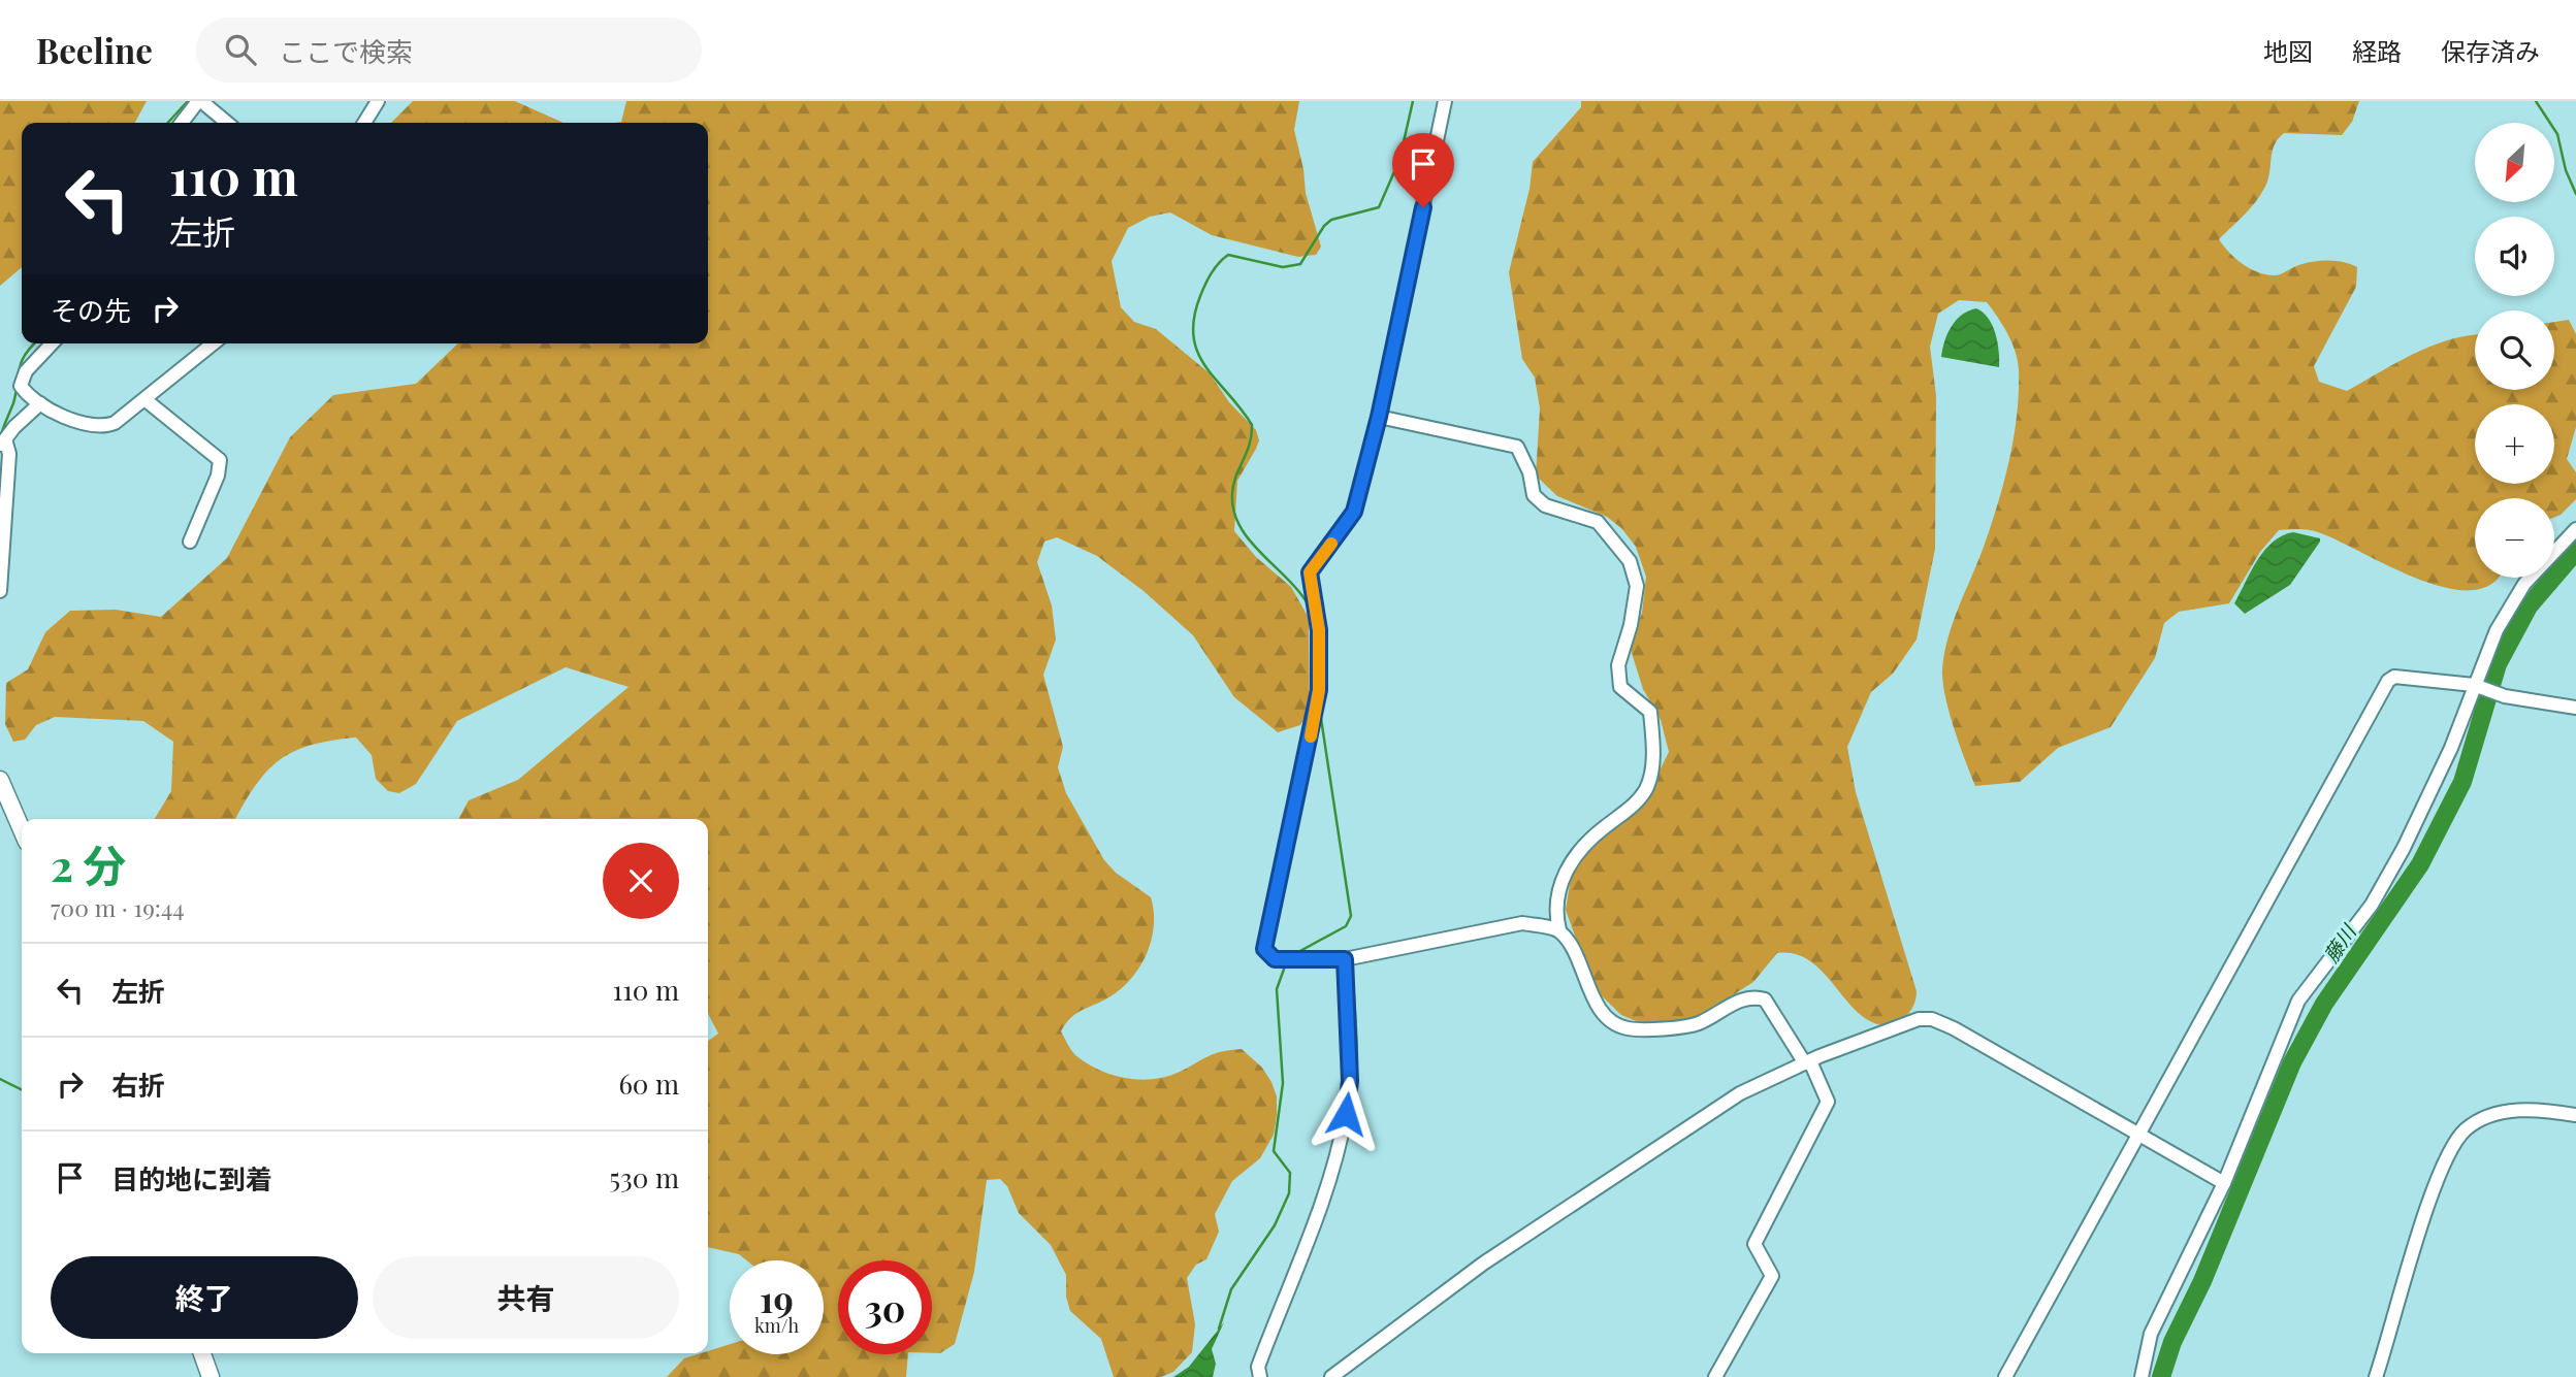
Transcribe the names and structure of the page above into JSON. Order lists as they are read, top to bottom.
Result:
{
  "water": ["藤川"],
  "north": "bottom left",
  "page": {
    "header": "Beeline",
    "search": "ここで検索",
    "nav": ["地図", "経路", "保存済み"],
    "map_buttons": ["+", "−"],
    "turn": ["110 m", "左折"],
    "then": "その先",
    "heading": ["2 分", "700 m · 19:44"],
    "list": [
      {
        "name": "左折",
        "value": "110 m"
      },
      {
        "name": "右折",
        "value": "60 m"
      },
      {
        "name": "目的地に到着",
        "value": "530 m"
      }
    ],
    "buttons": ["終了", "共有"],
    "speed": "19 km/h",
    "limit": "30"
  }
}
